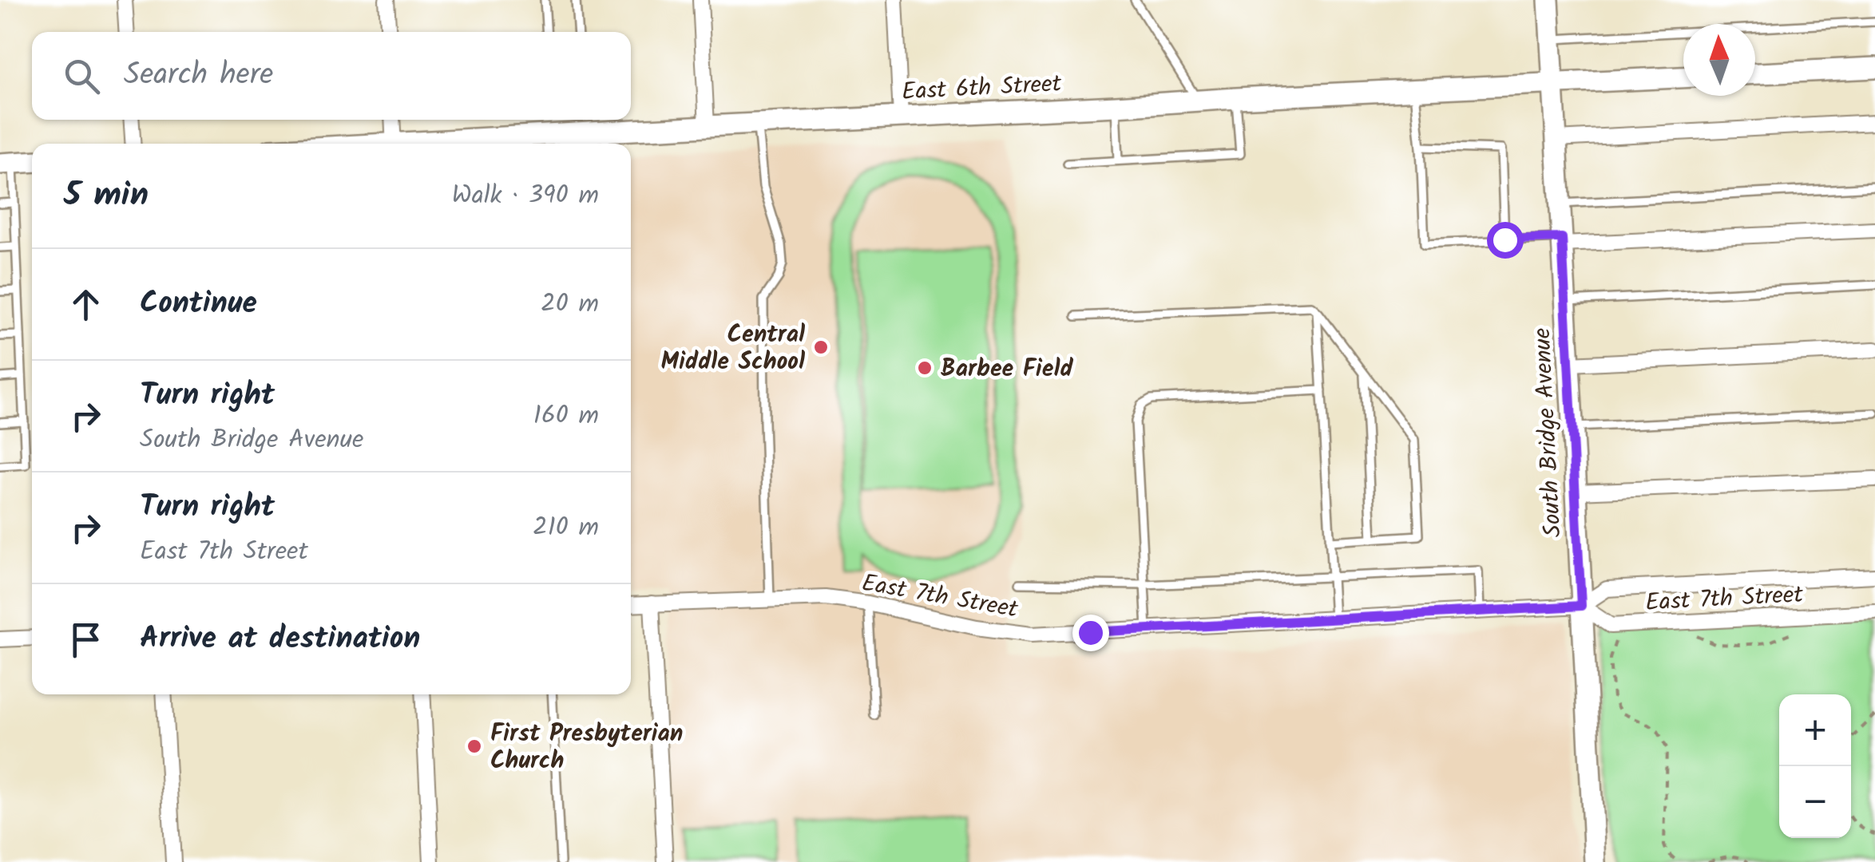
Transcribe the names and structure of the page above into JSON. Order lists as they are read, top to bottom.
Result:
{
  "streets": {
    "street": ["East 6th Street", "South Bridge Avenue", "East 7th Street"]
  },
  "crossings": [
    ["East 6th Street", "South Bridge Avenue"],
    ["South Bridge Avenue", "East 7th Street"]
  ],
  "places": ["Central Middle School", "Barbee Field", "First Presbyterian Church"],
  "north": "top",
  "page": {
    "search": "Search here",
    "heading": ["5 min", "Walk · 390 m"],
    "list": [
      ["Continue", "20 m"],
      ["Turn right", "South Bridge Avenue", "160 m"],
      ["Turn right", "East 7th Street", "210 m"],
      "Arrive at destination"
    ],
    "map_buttons": ["+", "−"]
  }
}
